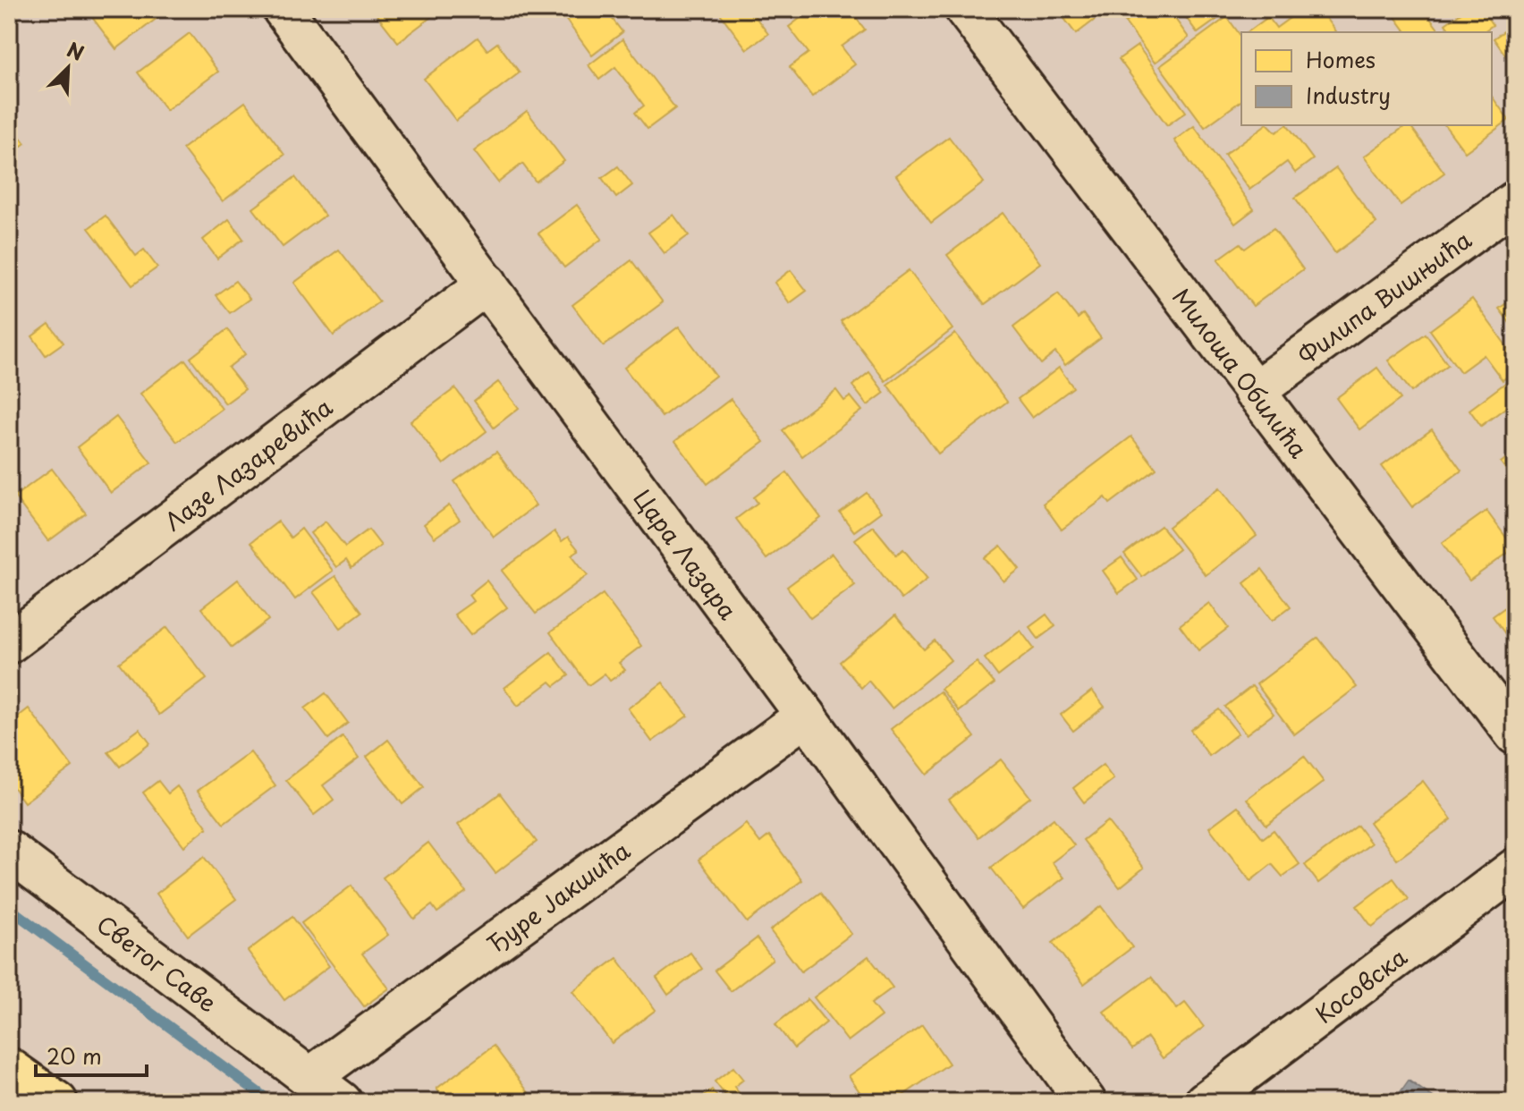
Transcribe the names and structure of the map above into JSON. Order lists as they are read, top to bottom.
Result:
{
  "streets": {
    "street": [
      "Филипа Вишњића",
      "Милоша Обилића",
      "Лазе Лазаревића",
      "Цара Лазара",
      "Ђуре Јакшића",
      "Светог Саве",
      "Косовска"
    ]
  },
  "crossings": [
    ["Филипа Вишњића", "Милоша Обилића"],
    ["Лазе Лазаревића", "Цара Лазара"],
    ["Цара Лазара", "Ђуре Јакшића"],
    ["Ђуре Јакшића", "Светог Саве"]
  ],
  "legend": ["Homes", "Industry"],
  "scale_bar": "20 m",
  "north": "top right"
}
